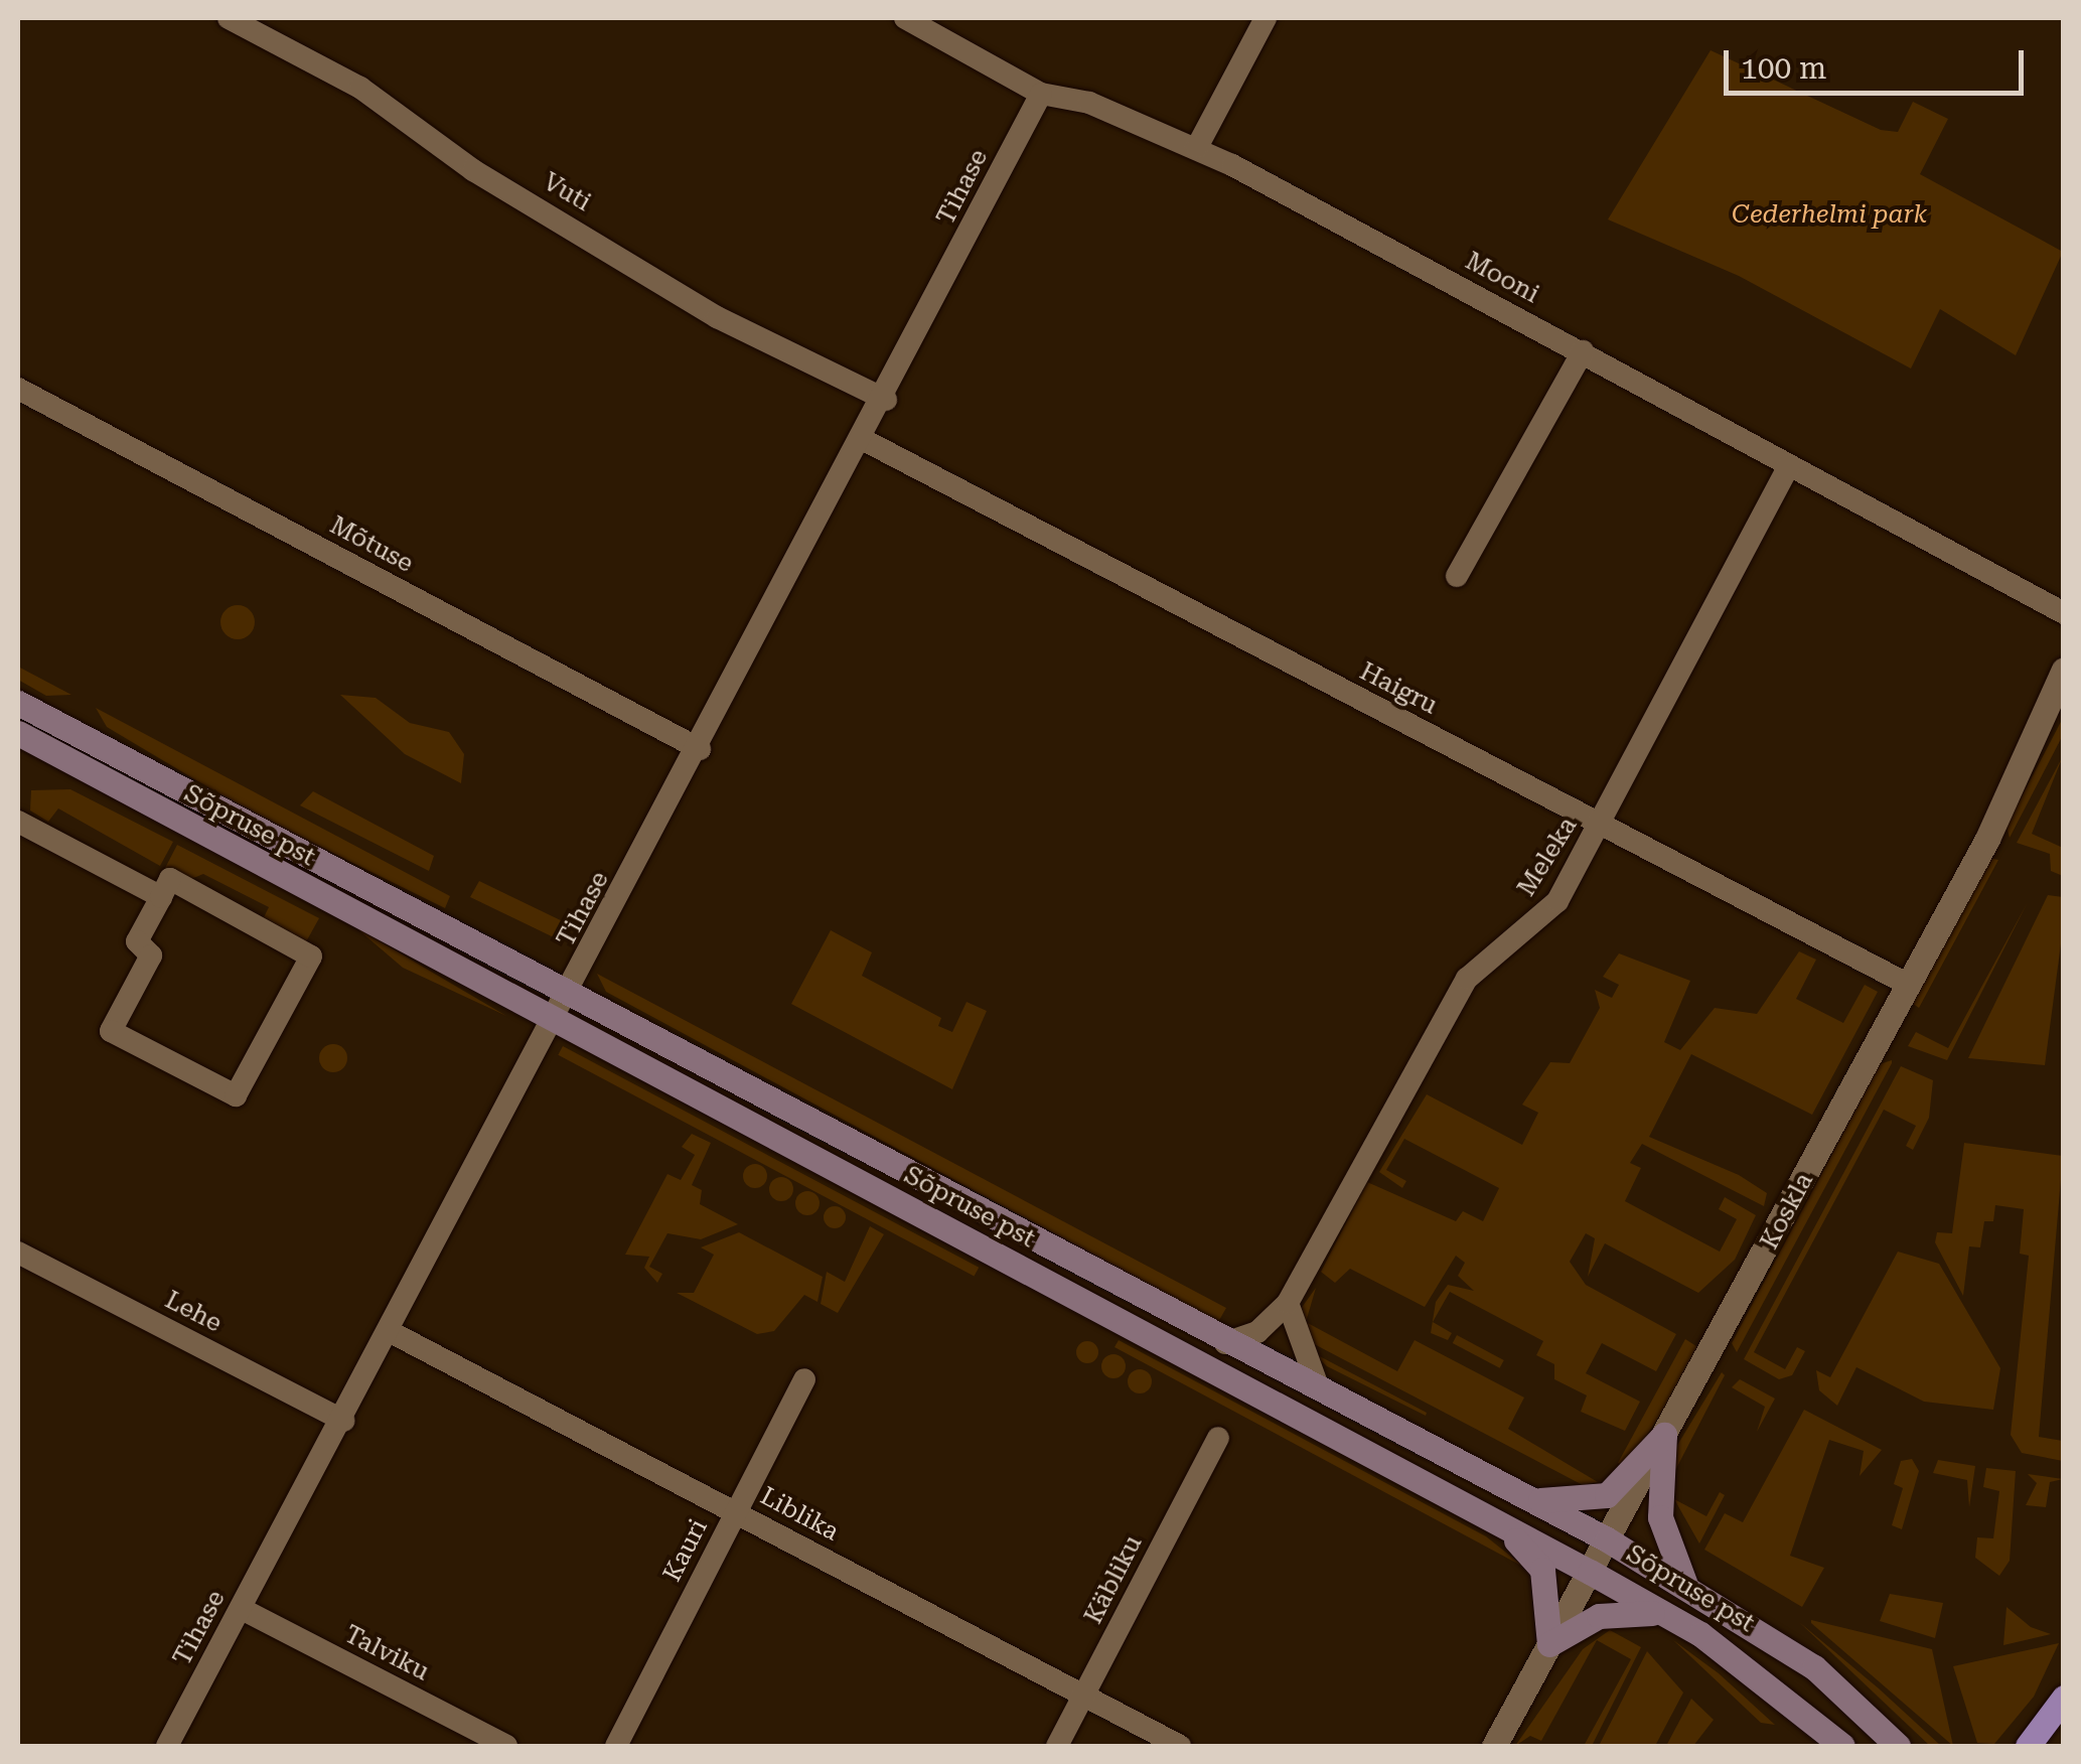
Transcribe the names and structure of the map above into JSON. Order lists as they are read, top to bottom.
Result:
{
  "streets": {
    "main road": ["Sõpruse pst"],
    "street": [
      "Tihase",
      "Vuti",
      "Mooni",
      "Mõtuse",
      "Haigru",
      "Meleka",
      "Koskla",
      "Lehe",
      "Liblika",
      "Kauri",
      "Käbliku",
      "Talviku"
    ]
  },
  "crossings": [
    ["Tihase", "Vuti"],
    ["Tihase", "Mooni"],
    ["Tihase", "Mõtuse"],
    ["Tihase", "Haigru"],
    ["Tihase", "Sõpruse pst"],
    ["Tihase", "Lehe"],
    ["Tihase", "Liblika"],
    ["Tihase", "Talviku"],
    ["Mooni", "Meleka"],
    ["Haigru", "Meleka"],
    ["Haigru", "Koskla"],
    ["Sõpruse pst", "Meleka"],
    ["Sõpruse pst", "Koskla"],
    ["Liblika", "Kauri"],
    ["Liblika", "Käbliku"]
  ],
  "parks": ["Cederhelmi park"],
  "scale_bar": "100 m"
}
